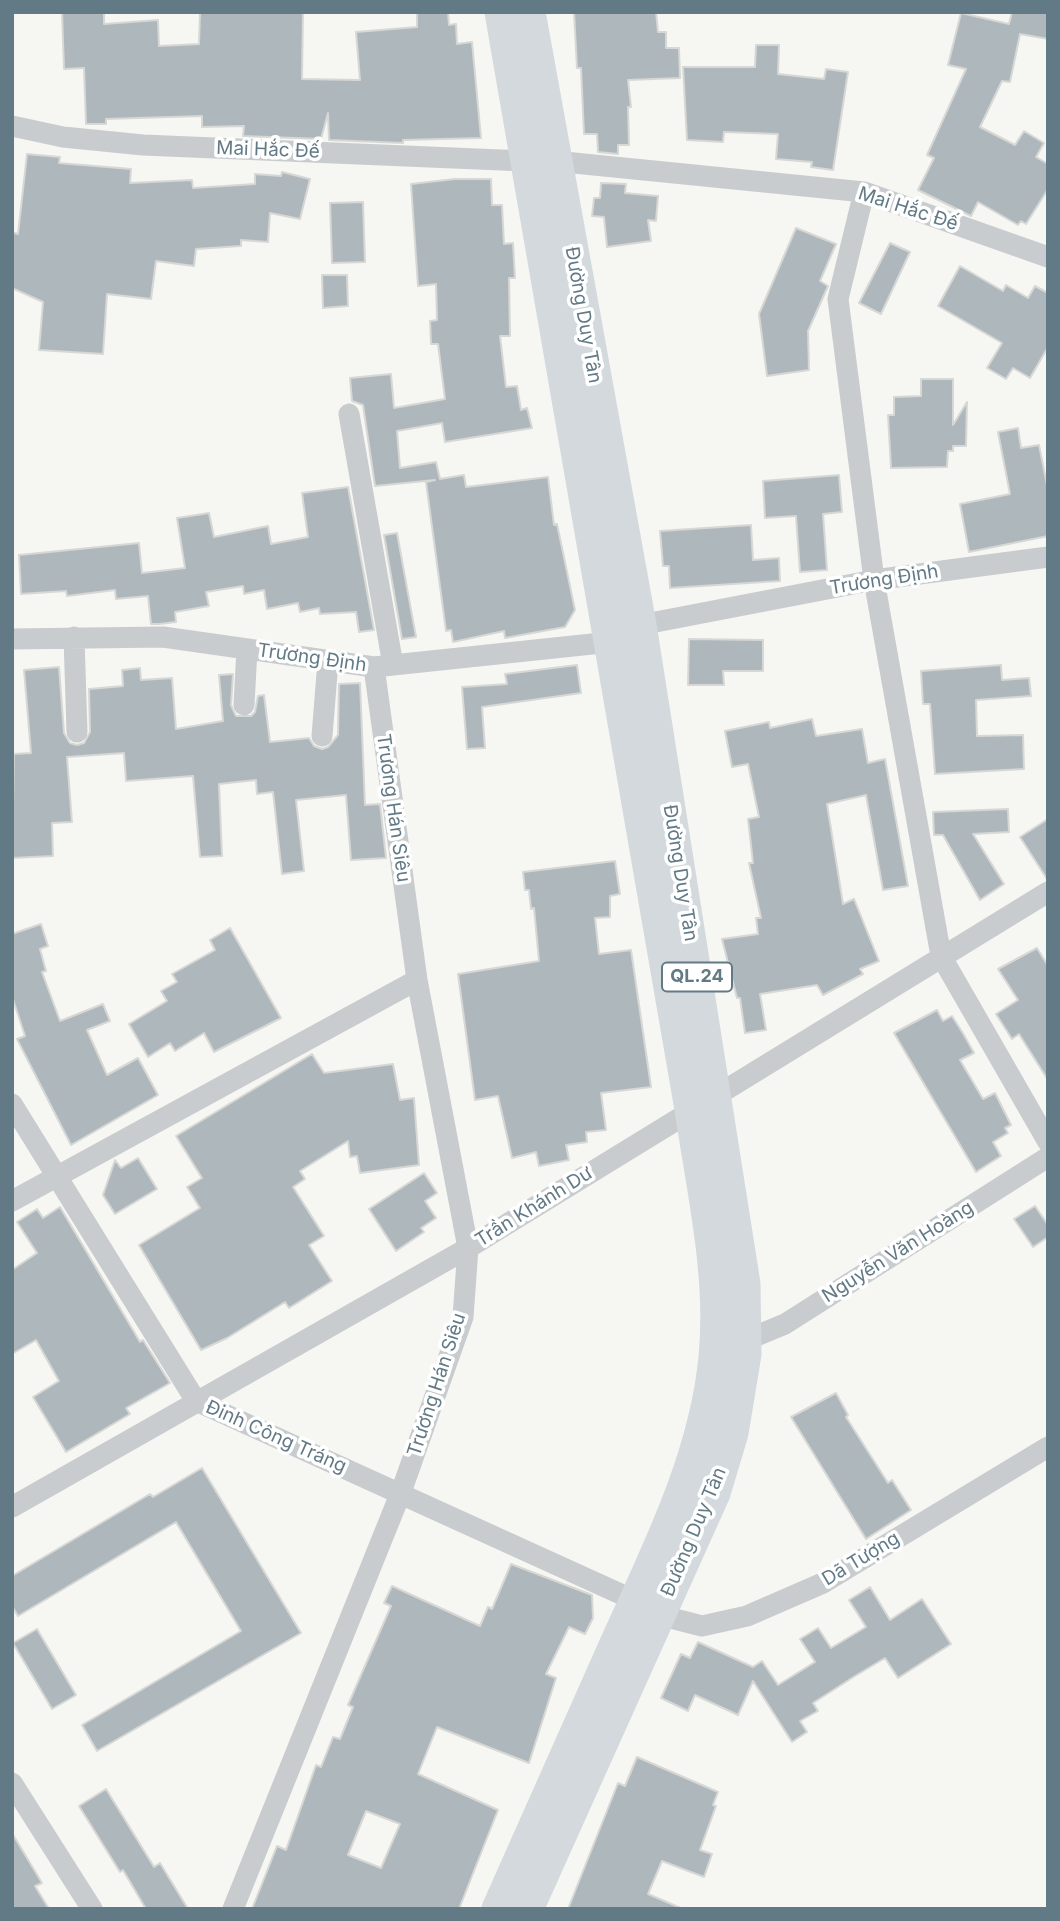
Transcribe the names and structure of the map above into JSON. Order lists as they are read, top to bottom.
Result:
{
  "streets": {
    "main road": ["Đường Duy Tân", "QL.24"],
    "street": [
      "Mai Hắc Đế",
      "Trương Định",
      "Trương Hán Siêu",
      "Trần Khánh Dư",
      "Nguyễn Văn Hoàng",
      "Đinh Công Tráng",
      "Dã Tượng"
    ]
  },
  "crossings": [
    ["Mai Hắc Đế", "Đường Duy Tân"],
    ["Đường Duy Tân", "Trương Định"],
    ["Đường Duy Tân", "Trần Khánh Dư"],
    ["Đường Duy Tân", "Nguyễn Văn Hoàng"],
    ["Đường Duy Tân", "Đinh Công Tráng"],
    ["Đường Duy Tân", "Dã Tượng"],
    ["Trương Định", "Trương Hán Siêu"],
    ["Trương Hán Siêu", "Trần Khánh Dư"],
    ["Trương Hán Siêu", "Đinh Công Tráng"],
    ["Trần Khánh Dư", "Đinh Công Tráng"],
    ["Đinh Công Tráng", "Dã Tượng"]
  ]
}
